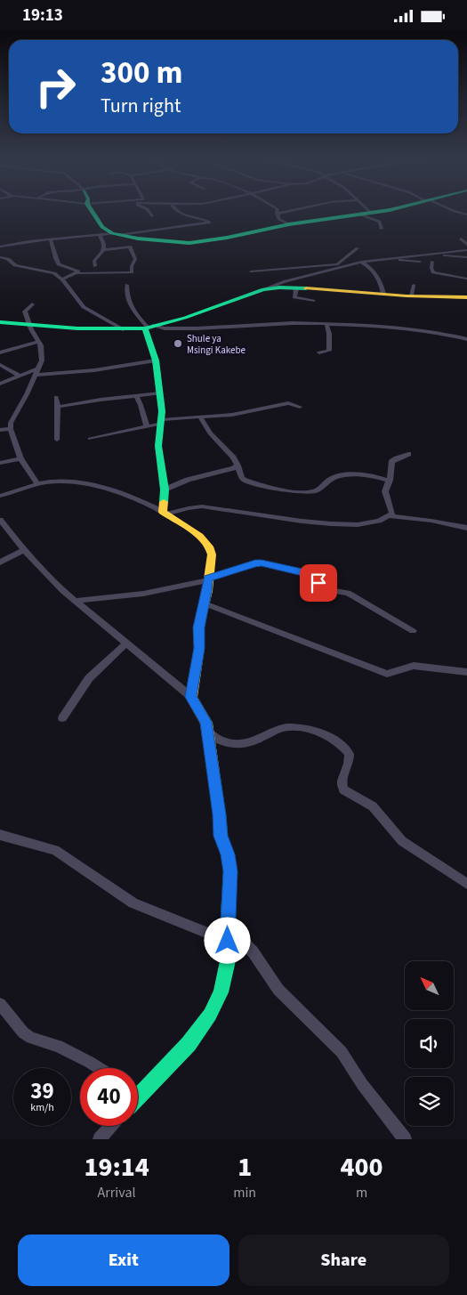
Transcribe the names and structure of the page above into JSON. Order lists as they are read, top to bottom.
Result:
{
  "places": ["Shule ya Msingi Kakebe"],
  "north": "top left",
  "page": {
    "status": "19:13",
    "turn": ["300 m", "Turn right"],
    "speed": "39 km/h",
    "limit": "40",
    "eta": [
      "19:14",
      "Arrival",
      "1",
      "min",
      "400",
      "m"
    ],
    "buttons": ["Exit", "Share"]
  }
}
